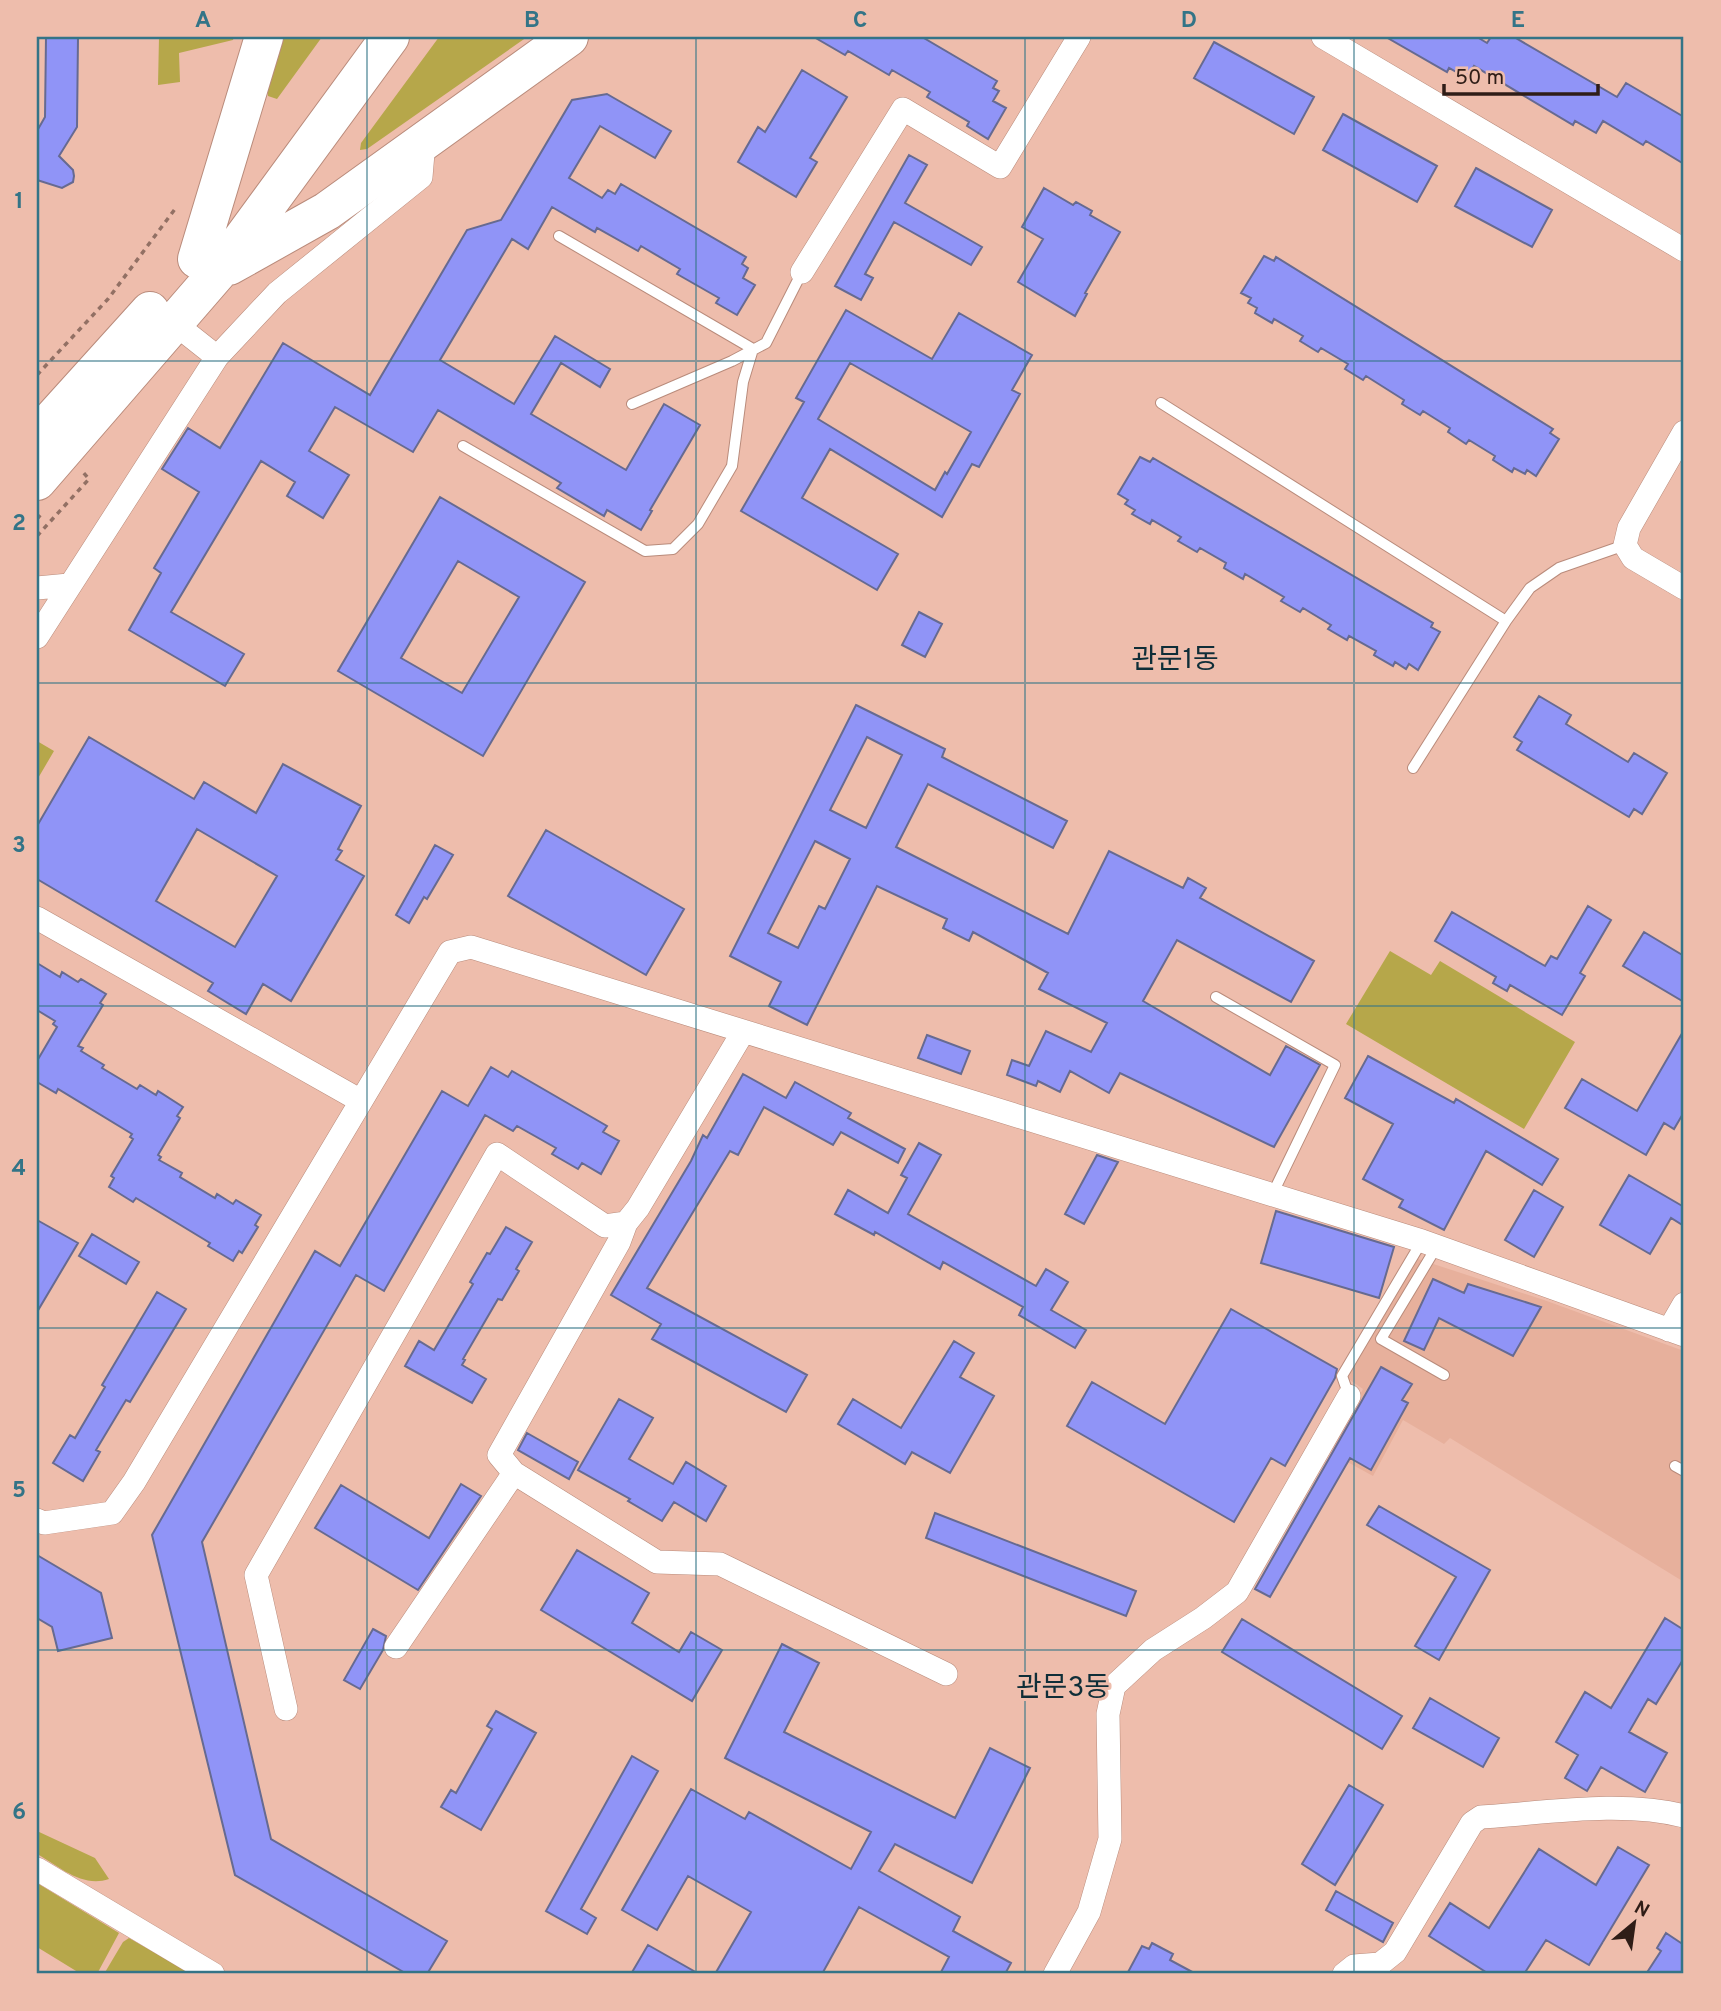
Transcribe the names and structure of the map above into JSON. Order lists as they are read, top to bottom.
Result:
{
  "districts": ["관문1동", "관문3동"],
  "scale_bar": "50 m",
  "north": "top right",
  "grid": {
    "columns": [
      "A",
      "B",
      "C",
      "D",
      "E"
    ],
    "rows": [
      "1",
      "2",
      "3",
      "4",
      "5",
      "6"
    ]
  }
}
